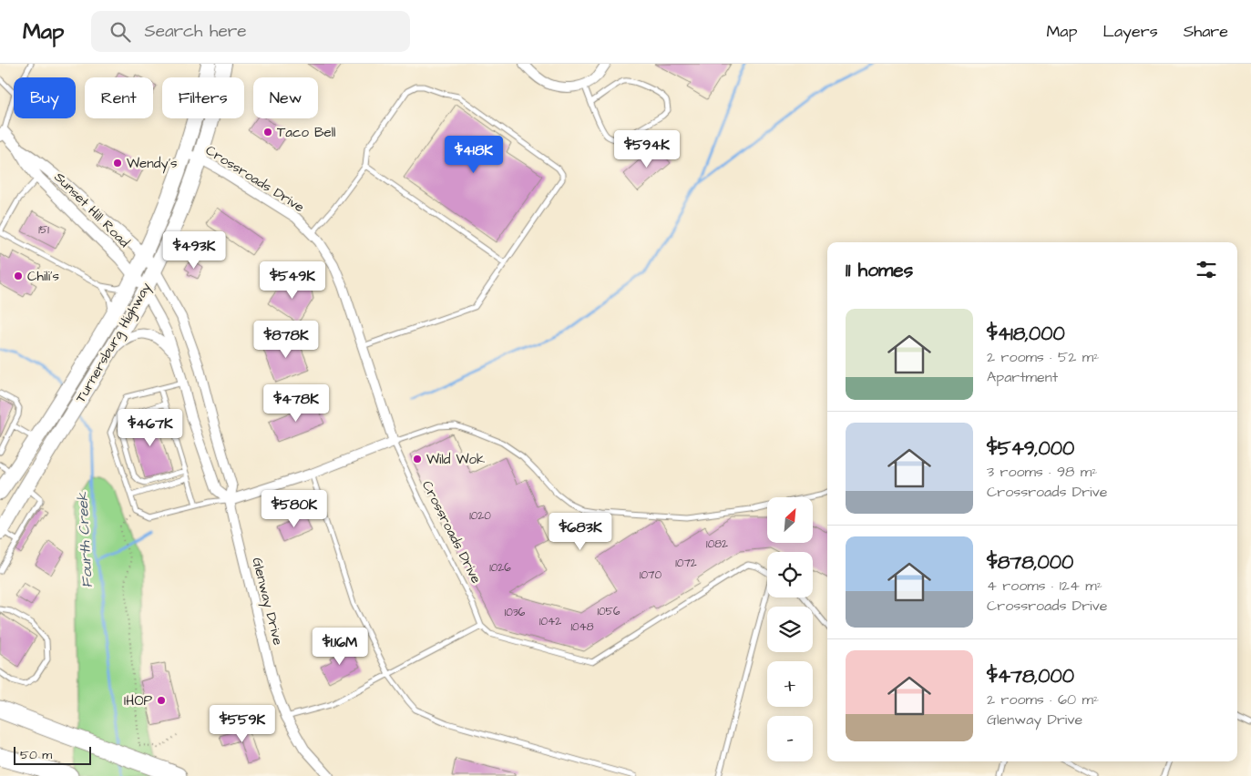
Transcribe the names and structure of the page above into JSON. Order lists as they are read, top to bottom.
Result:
{
  "streets": {
    "main road": ["Turnersburg Highway"],
    "street": ["Crossroads Drive", "Sunset Hill Road", "Glenway Drive"]
  },
  "crossings": [
    ["Crossroads Drive", "Turnersburg Highway"],
    ["Sunset Hill Road", "Turnersburg Highway"],
    ["Sunset Hill Road", "Glenway Drive"],
    ["Turnersburg Highway", "Glenway Drive"]
  ],
  "water": ["Fourth Creek"],
  "places": [
    "Taco Bell",
    "Wendy's",
    "Chili's",
    "Wild Wok",
    "IHOP"
  ],
  "house_numbers": [
    "151",
    "1020",
    "1082",
    "1072",
    "1026",
    "1070",
    "1056",
    "1036",
    "1042",
    "1048"
  ],
  "scale_bar": "50 m",
  "north": "top right",
  "page": {
    "header": "Map",
    "search": "Search here",
    "nav": ["Map", "Layers", "Share"],
    "chip": [
      "Buy",
      "Rent",
      "Filters",
      "New"
    ],
    "price": [
      "$594K",
      "$418K",
      "$493K",
      "$549K",
      "$878K",
      "$478K",
      "$467K",
      "$580K",
      "$683K",
      "$1.16M",
      "$559K"
    ],
    "heading": "11 homes",
    "list": [
      {
        "name": "$418,000",
        "note": "2 rooms · 52 m² · Apartment"
      },
      {
        "name": "$549,000",
        "note": "3 rooms · 98 m² · Crossroads Drive"
      },
      {
        "name": "$878,000",
        "note": "4 rooms · 124 m² · Crossroads Drive"
      },
      {
        "name": "$478,000",
        "note": "2 rooms · 60 m² · Glenway Drive"
      }
    ],
    "map_buttons": ["+", "−"],
    "scale": "50 m"
  }
}
